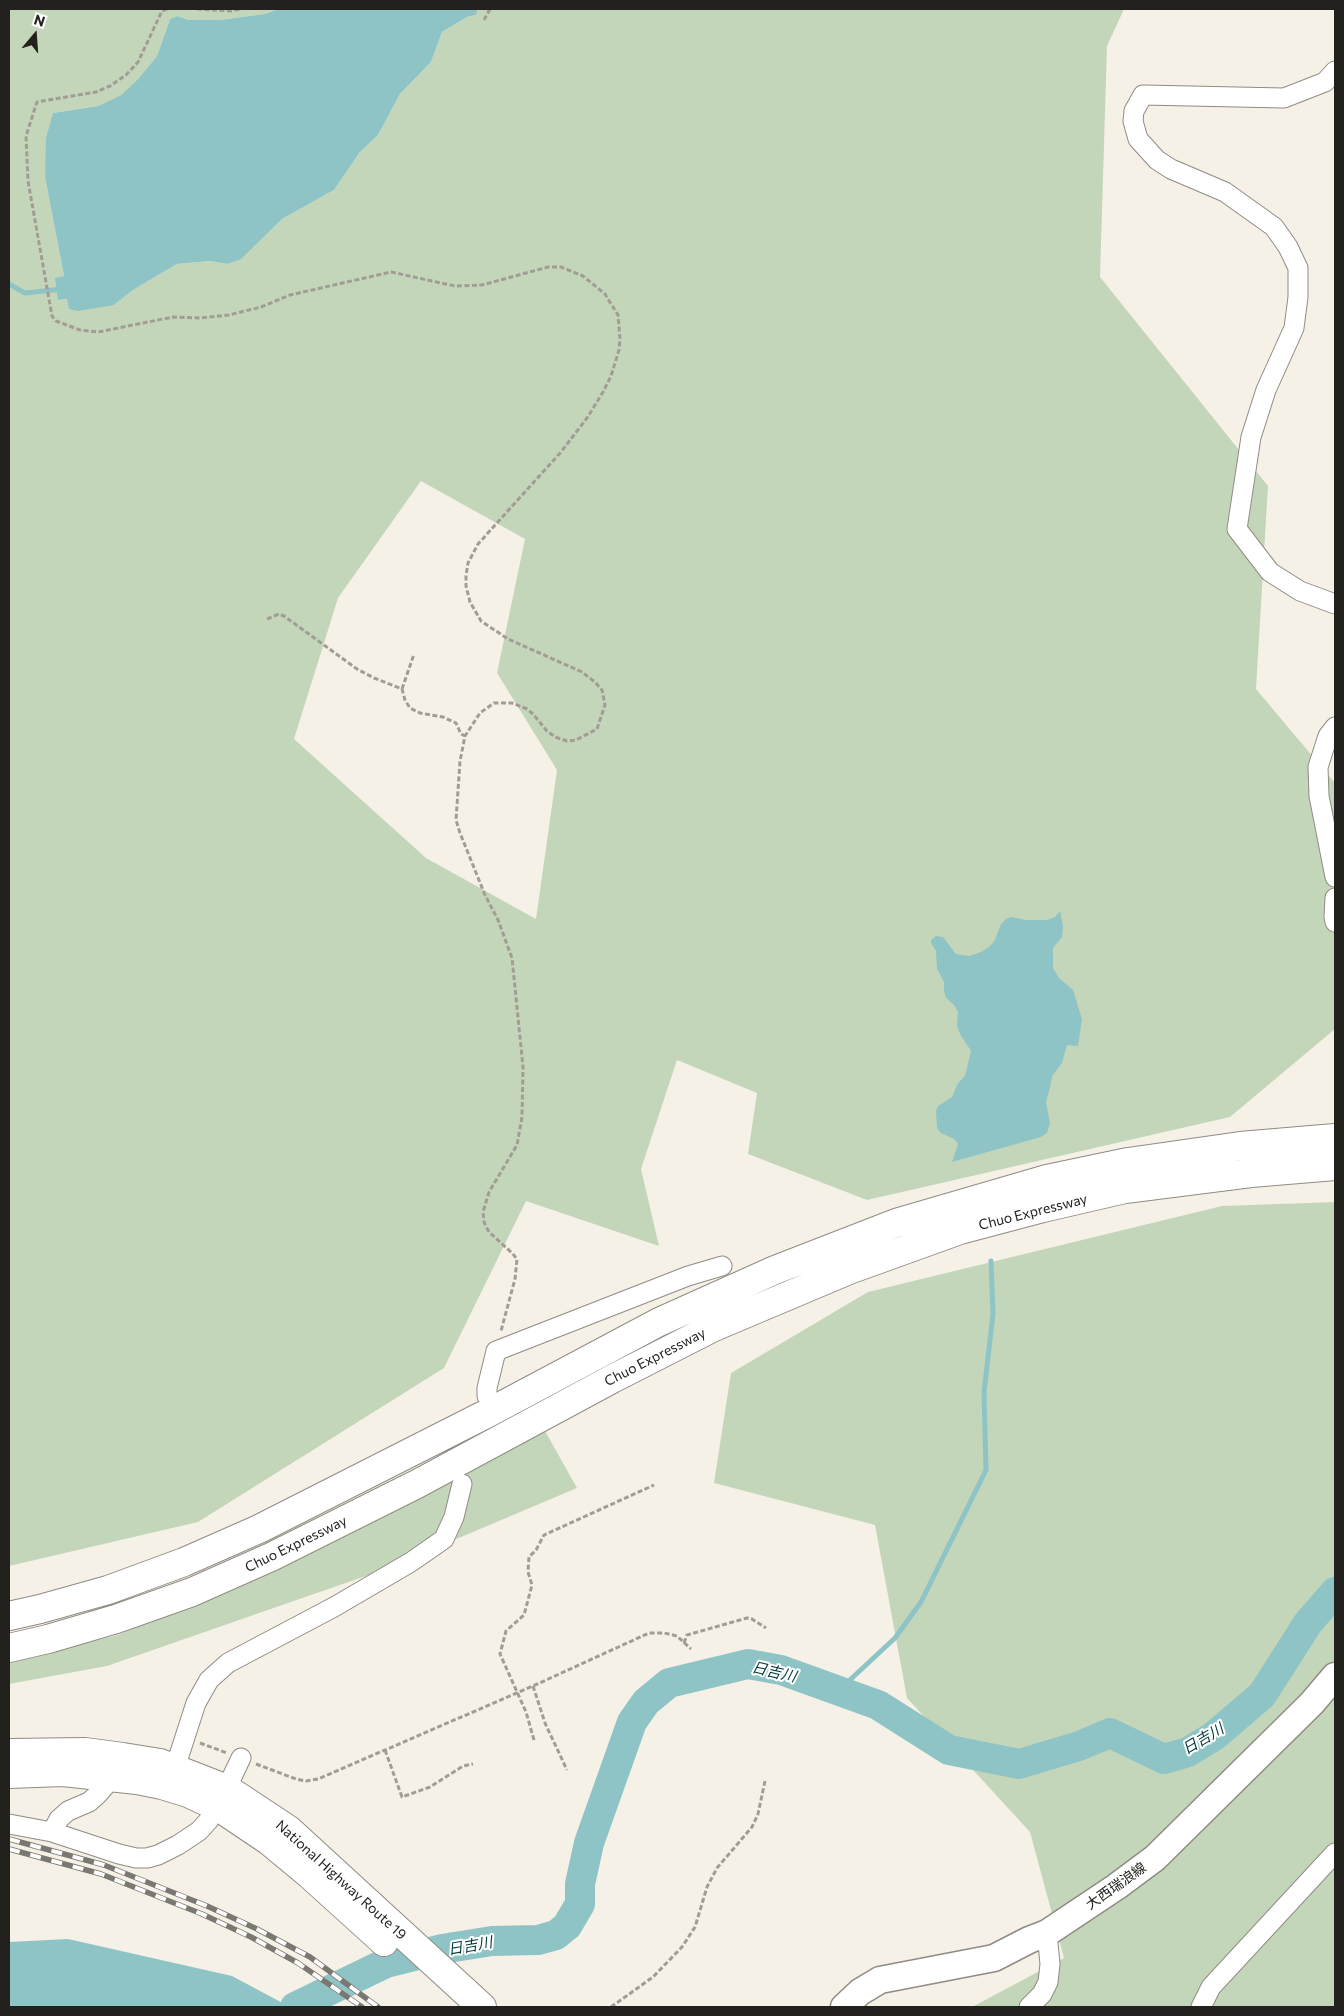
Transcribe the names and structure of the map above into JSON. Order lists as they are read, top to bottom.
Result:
{
  "streets": {
    "highway": ["Chuo Expressway", "National Highway Route 19"],
    "main road": ["大西瑞浪線"]
  },
  "water": ["日吉川"],
  "north": "top"
}
